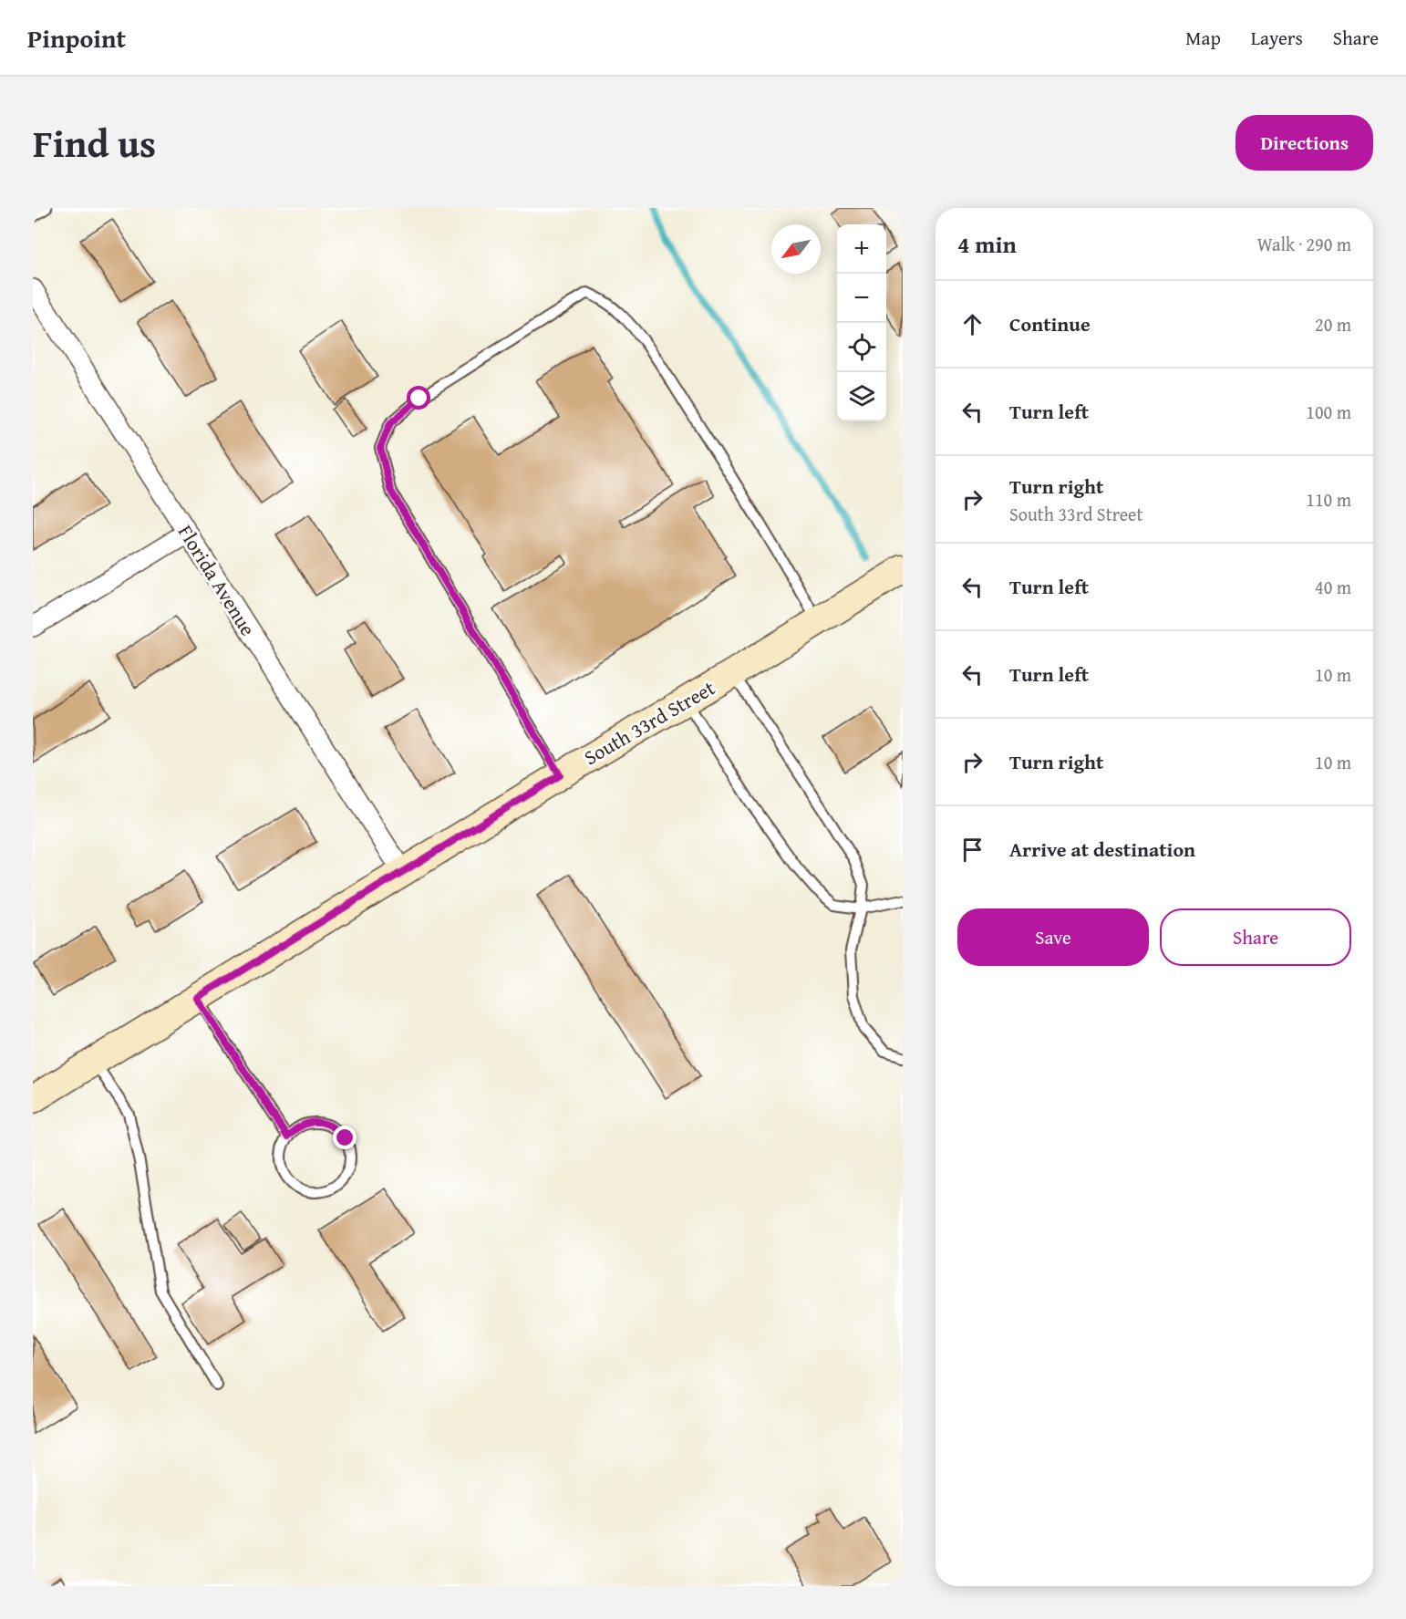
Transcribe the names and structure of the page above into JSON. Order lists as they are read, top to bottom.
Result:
{
  "streets": {
    "street": ["Florida Avenue", "South 33rd Street"]
  },
  "crossings": [
    ["Florida Avenue", "South 33rd Street"]
  ],
  "north": "bottom left",
  "page": {
    "header": "Pinpoint",
    "nav": ["Map", "Layers", "Share"],
    "title": "Find us",
    "buttons": [
      "Directions",
      ["Save", "Share"]
    ],
    "heading": ["4 min", "Walk · 290 m"],
    "map_buttons": ["+", "−"],
    "list": [
      ["Continue", "20 m"],
      ["Turn left", "100 m"],
      ["Turn right", "South 33rd Street", "110 m"],
      ["Turn left", "40 m"],
      ["Turn left", "10 m"],
      ["Turn right", "10 m"],
      "Arrive at destination"
    ]
  }
}
